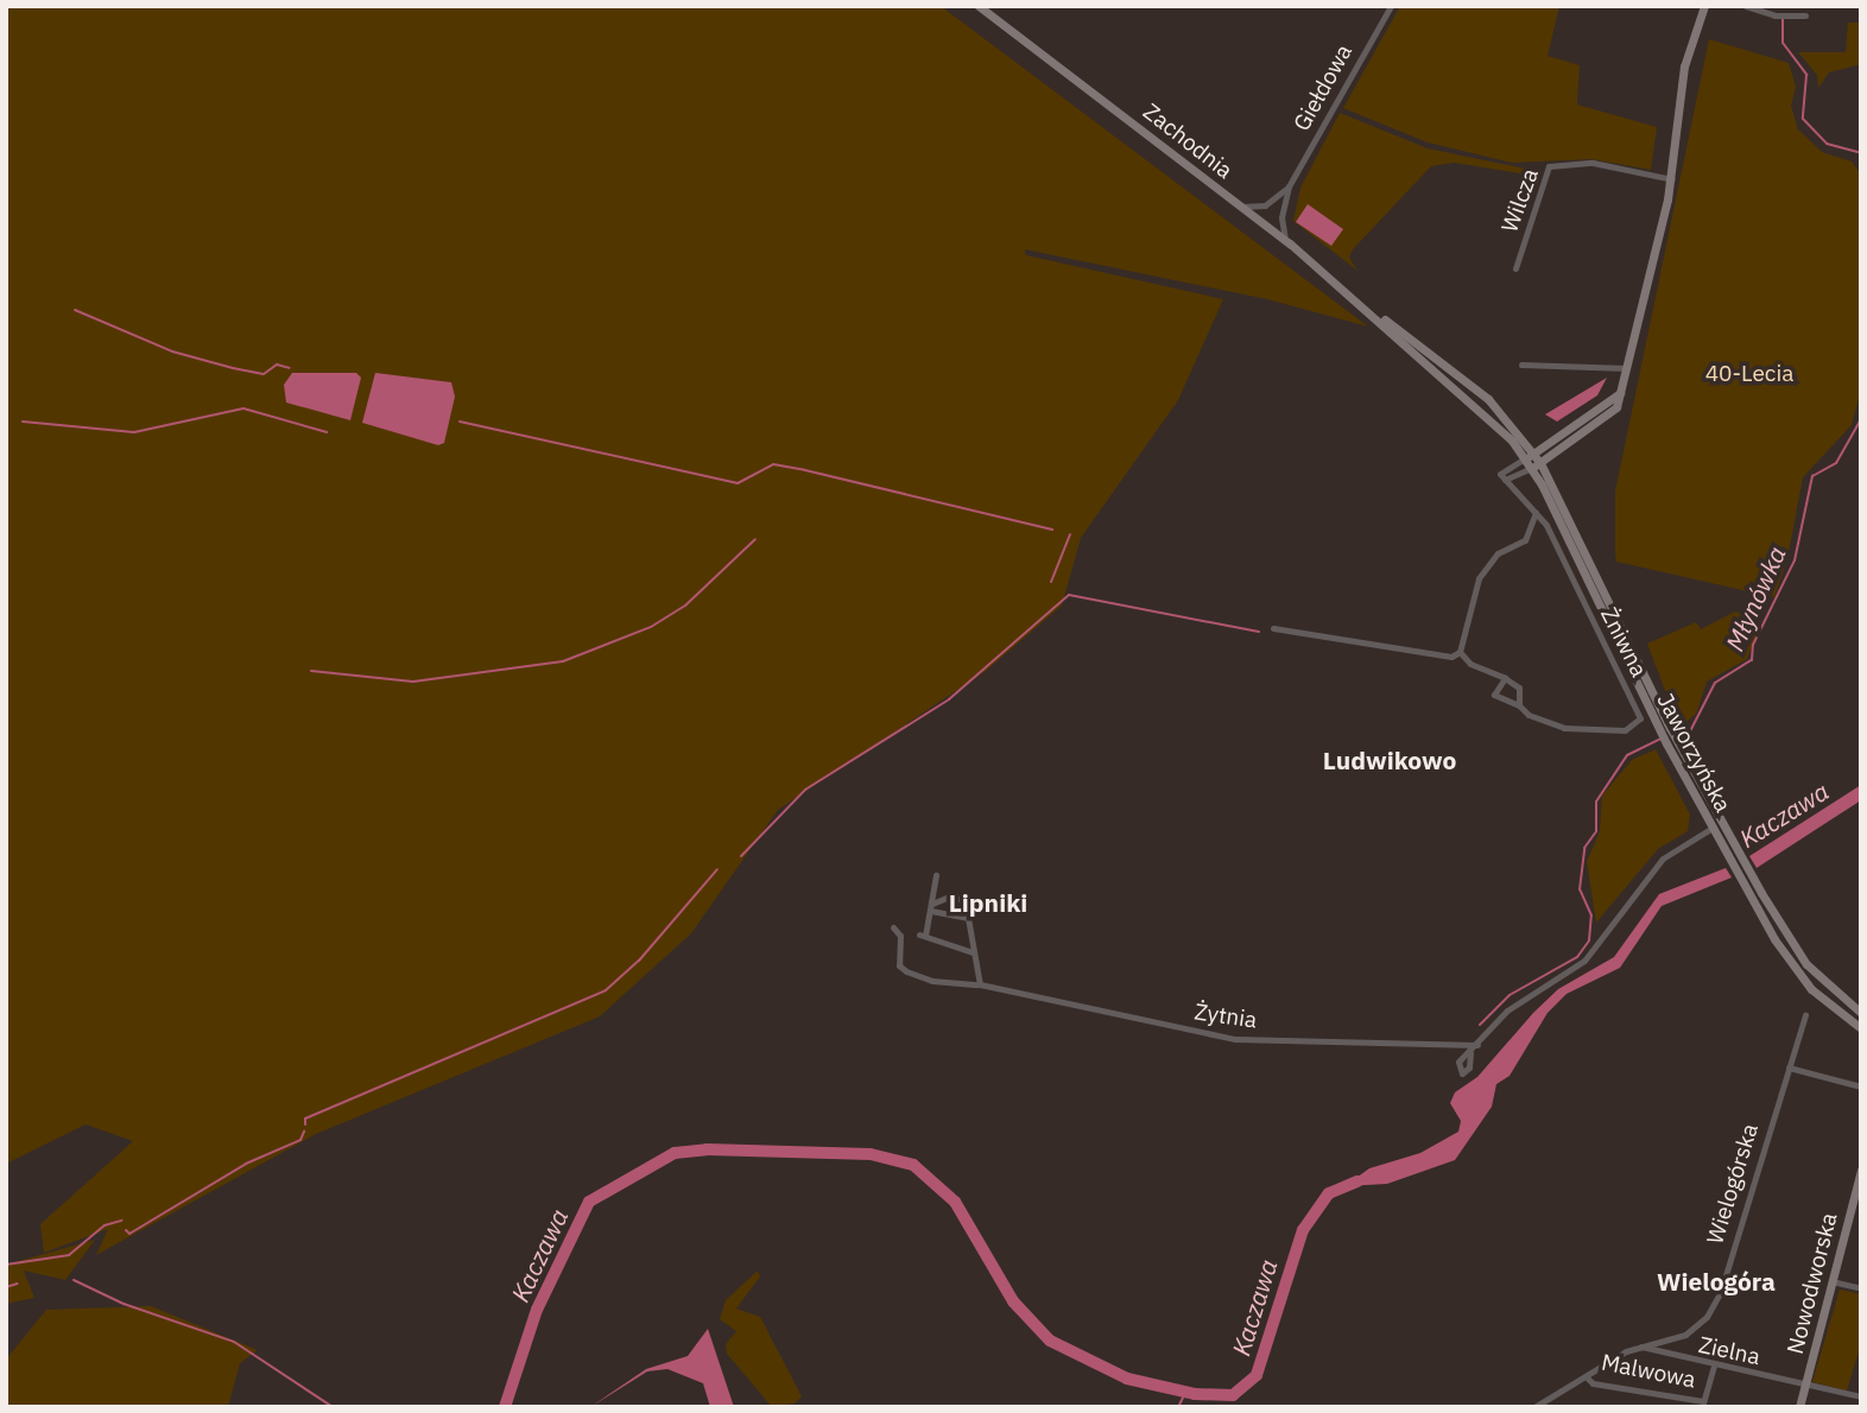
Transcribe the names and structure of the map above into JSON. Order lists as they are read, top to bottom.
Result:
{
  "streets": {
    "main road": ["Zachodnia", "Jaworzyńska", "Nowodworska"],
    "street": [
      "Giełdowa",
      "Wilcza",
      "Żniwna",
      "Żytnia",
      "Wielogórska",
      "Zielna",
      "Malwowa"
    ]
  },
  "crossings": [
    ["Giełdowa", "Zachodnia"],
    ["Zachodnia", "Jaworzyńska"],
    ["Wielogórska", "Zielna"],
    ["Wielogórska", "Malwowa"],
    ["Nowodworska", "Zielna"]
  ],
  "districts": ["Ludwikowo", "Lipniki", "Wielogóra"],
  "water": ["Młynówka", "Kaczawa"],
  "parks": ["40-Lecia"]
}
